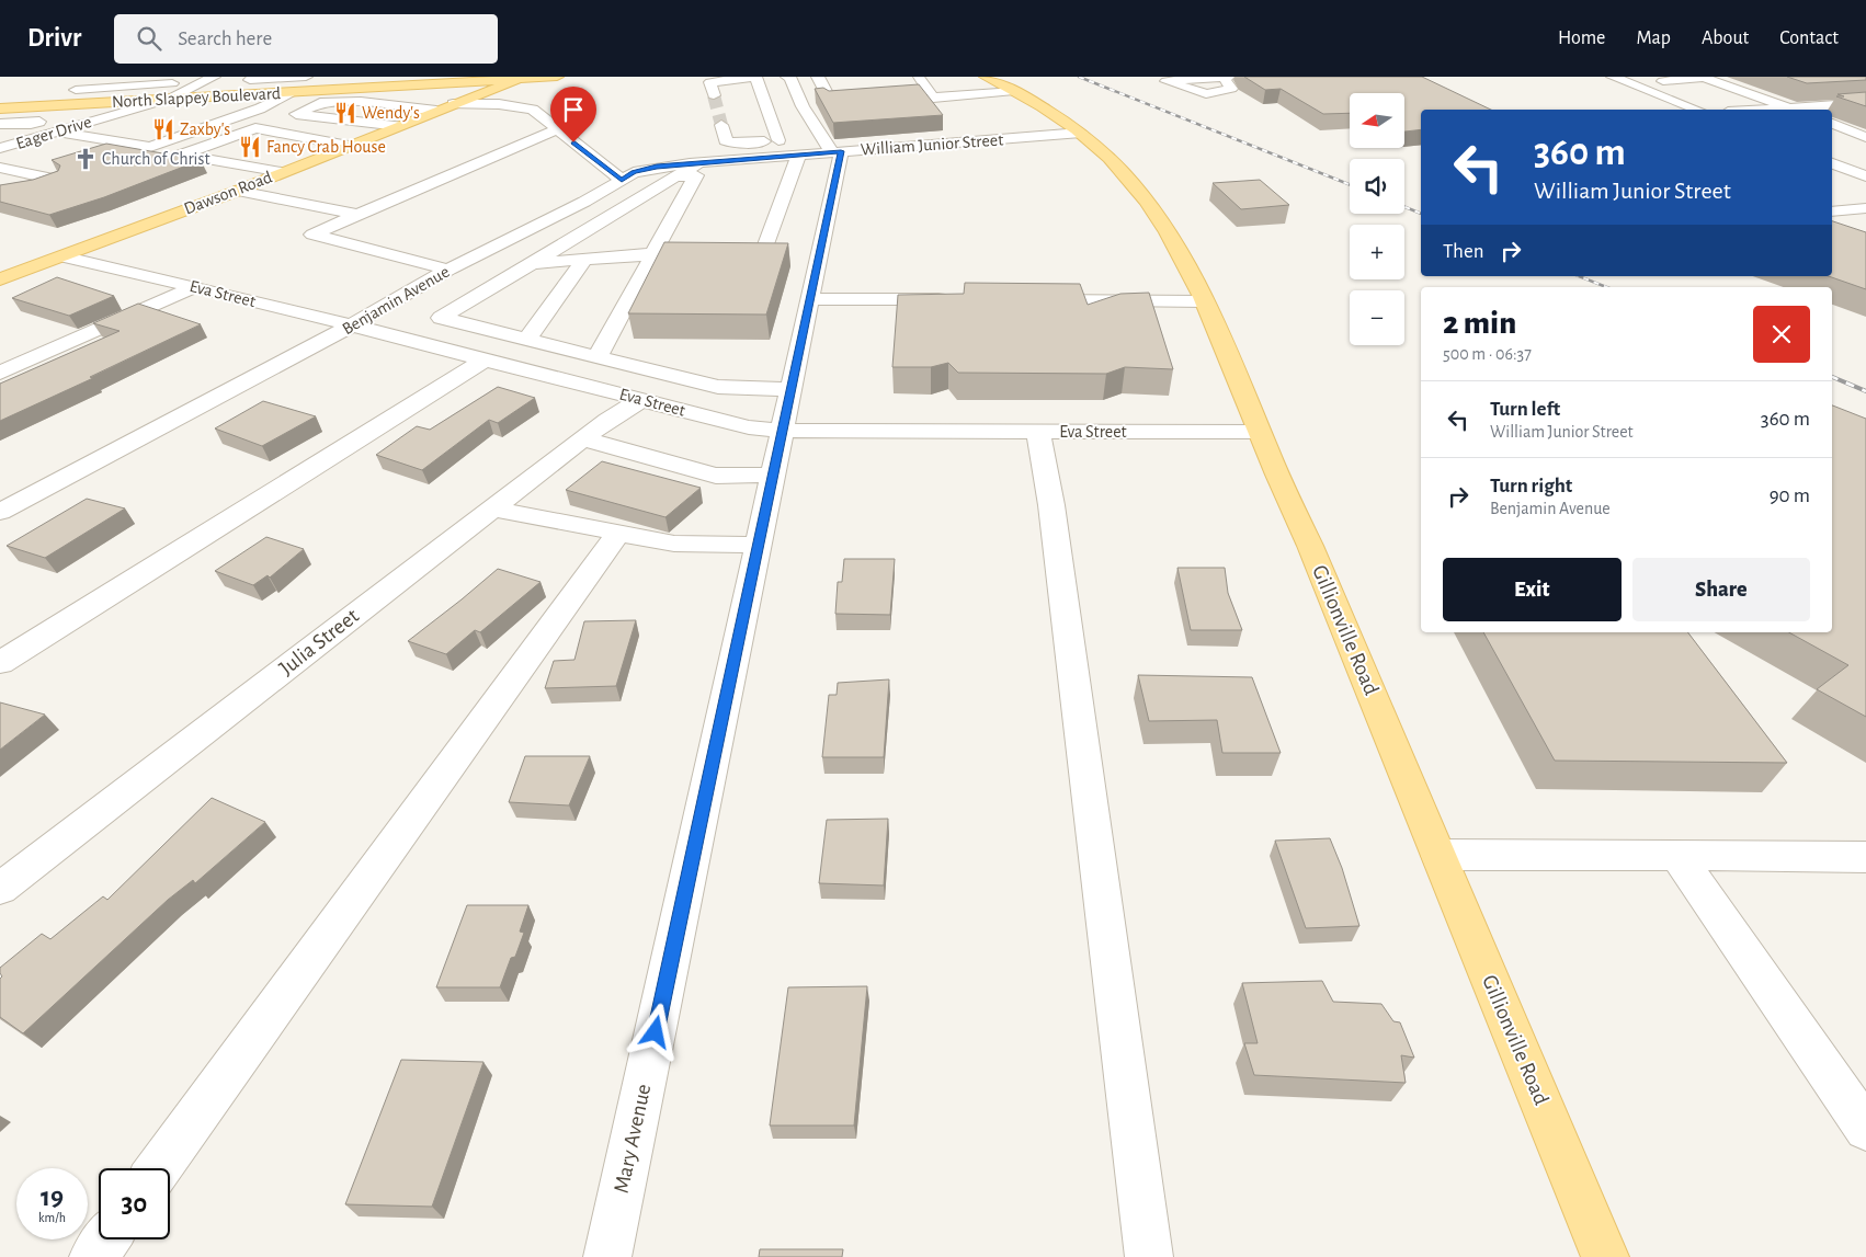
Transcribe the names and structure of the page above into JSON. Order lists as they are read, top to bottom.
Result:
{
  "streets": {
    "main road": ["North Slappey Boulevard", "Dawson Road", "Gillionville Road"],
    "street": [
      "Eager Drive",
      "William Junior Street",
      "Eva Street",
      "Benjamin Avenue",
      "Julia Street",
      "Mary Avenue"
    ]
  },
  "crossings": [
    ["North Slappey Boulevard", "Eager Drive"],
    ["North Slappey Boulevard", "Dawson Road"],
    ["William Junior Street", "Gillionville Road"],
    ["William Junior Street", "Mary Avenue"],
    ["Dawson Road", "Eva Street"],
    ["Eva Street", "Benjamin Avenue"],
    ["Eva Street", "Gillionville Road"],
    ["Eva Street", "Julia Street"],
    ["Eva Street", "Mary Avenue"]
  ],
  "places": {
    "restaurant": ["Wendy's", "Zaxby's", "Fancy Crab House"],
    "church": ["Church of Christ"]
  },
  "north": "left",
  "page": {
    "header": "Drivr",
    "search": "Search here",
    "nav": [
      "Home",
      "Map",
      "About",
      "Contact"
    ],
    "map_buttons": ["+", "−"],
    "turn": ["360 m", "William Junior Street"],
    "then": "Then",
    "heading": ["2 min", "500 m · 06:37"],
    "list": [
      {
        "name": "Turn left",
        "note": "William Junior Street",
        "value": "360 m"
      },
      {
        "name": "Turn right",
        "note": "Benjamin Avenue",
        "value": "90 m"
      }
    ],
    "buttons": ["Exit", "Share"],
    "speed": "19 km/h",
    "limit": "30"
  }
}
